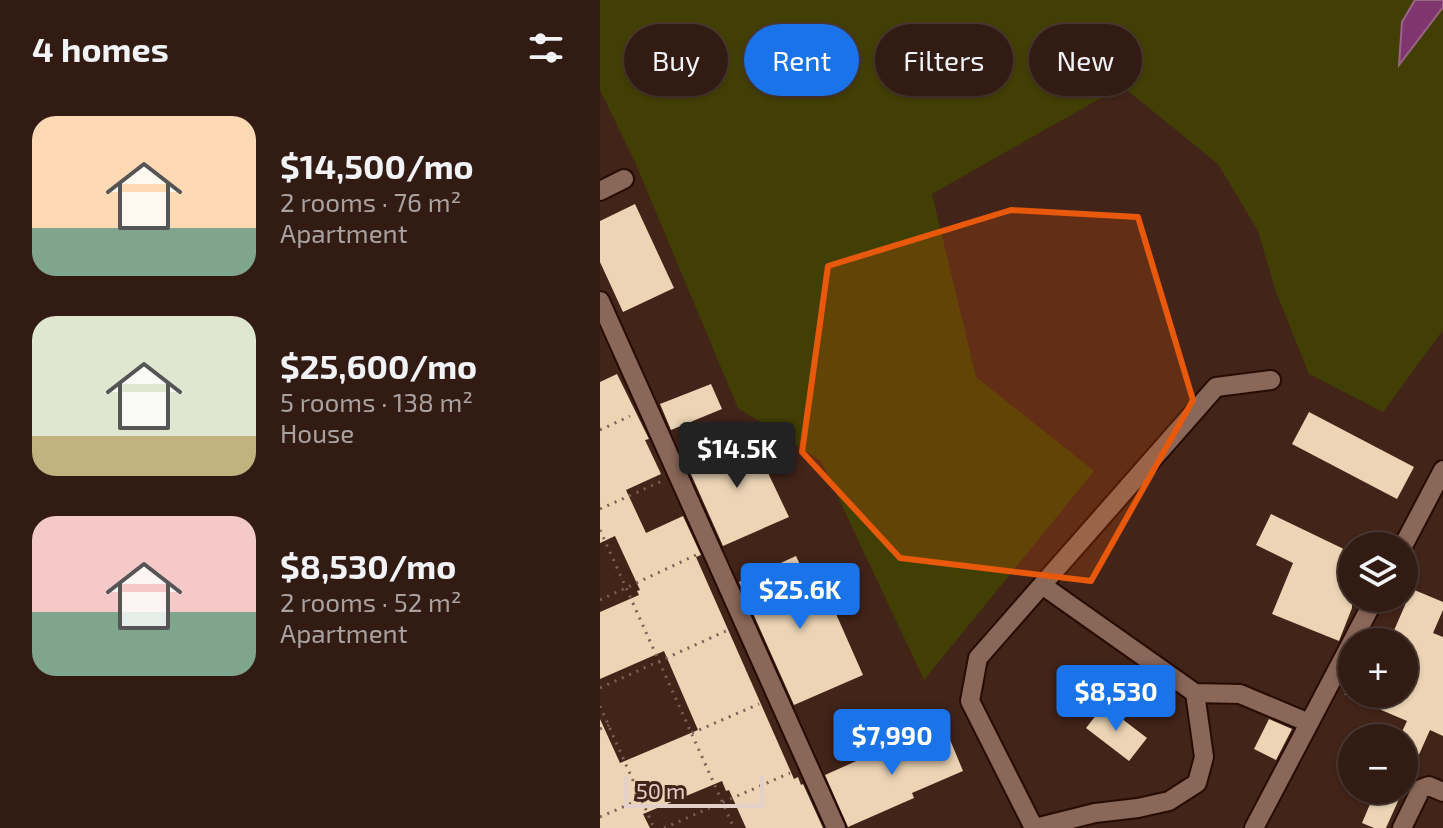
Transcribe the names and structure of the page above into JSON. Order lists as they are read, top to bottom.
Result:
{
  "scale_bar": "50 m",
  "page": {
    "heading": "4 homes",
    "chip": [
      "Buy",
      "Rent",
      "Filters",
      "New"
    ],
    "list": [
      {
        "name": "$14,500/mo",
        "note": "2 rooms · 76 m² · Apartment"
      },
      {
        "name": "$25,600/mo",
        "note": "5 rooms · 138 m² · House"
      },
      {
        "name": "$8,530/mo",
        "note": "2 rooms · 52 m² · Apartment"
      }
    ],
    "price": [
      "$14.5K",
      "$25.6K",
      "$8,530",
      "$7,990"
    ],
    "map_buttons": ["+", "−"],
    "scale": "50 m"
  }
}
